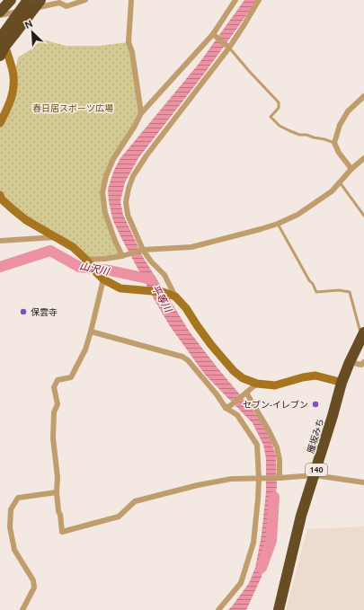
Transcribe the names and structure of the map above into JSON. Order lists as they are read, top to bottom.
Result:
{
  "streets": {
    "highway": ["雁坂みち", "140"]
  },
  "water": ["山沢川", "平等川"],
  "parks": ["春日居スポーツ広場"],
  "places": ["保雲寺", "セブン-イレブン"],
  "north": "top left"
}
